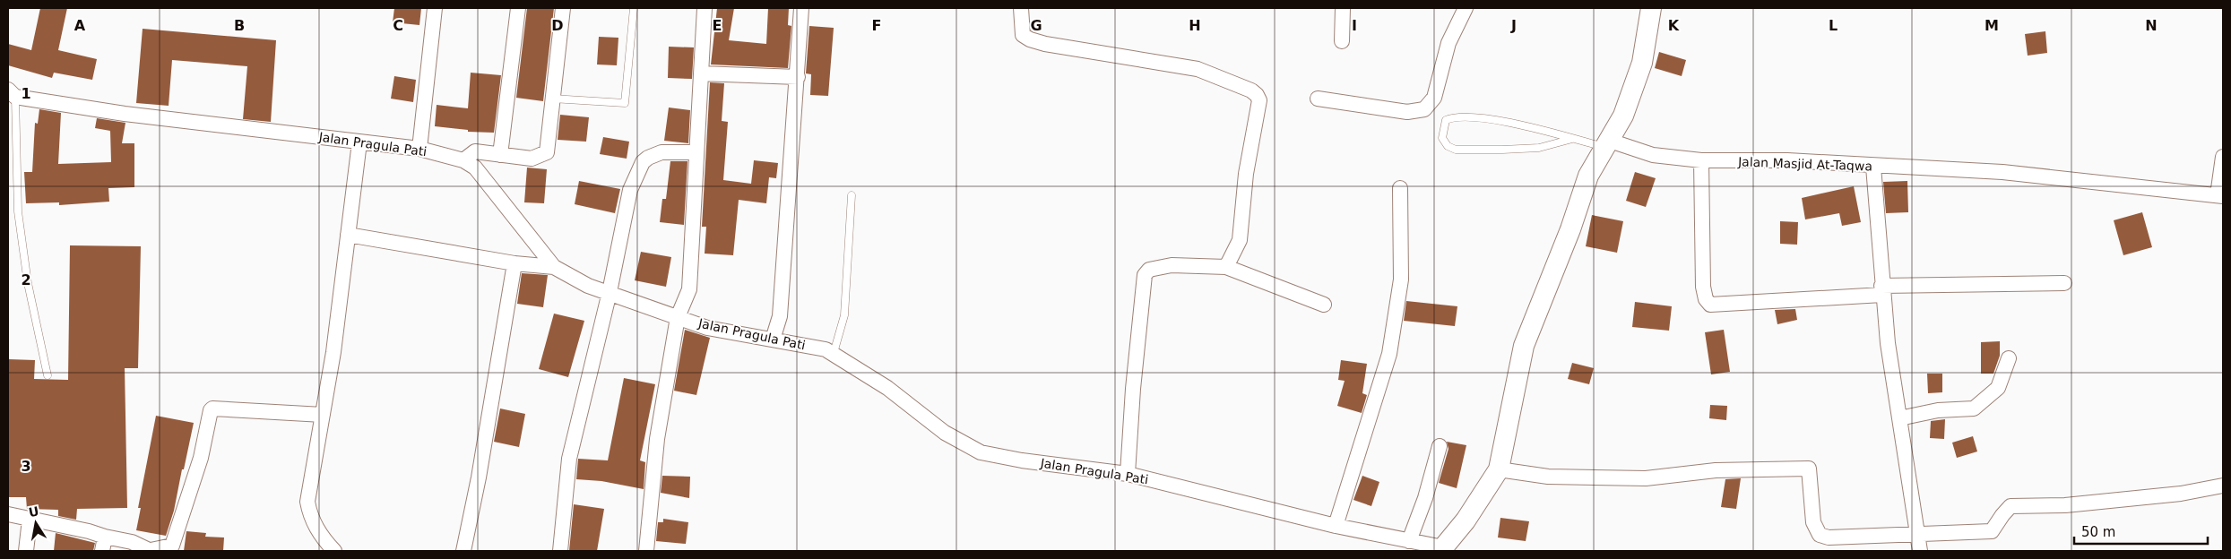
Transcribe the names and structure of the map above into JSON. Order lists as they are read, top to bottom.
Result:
{
  "streets": {
    "street": ["Jalan Pragula Pati", "Jalan Masjid At-Taqwa"]
  },
  "scale_bar": "50 m",
  "north": "top",
  "grid": {
    "columns": [
      "A",
      "B",
      "C",
      "D",
      "E",
      "F",
      "G",
      "H",
      "I",
      "J",
      "K",
      "L",
      "M",
      "N"
    ],
    "rows": ["1", "2", "3"]
  }
}
